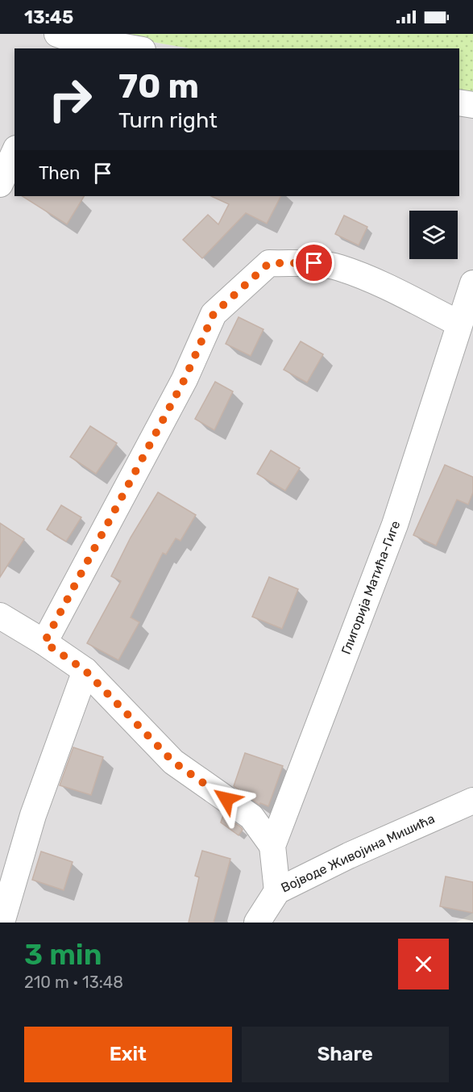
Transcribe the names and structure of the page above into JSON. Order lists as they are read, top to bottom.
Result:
{
  "streets": {
    "street": ["Глигорија Матића-Гиге", "Војводе Живојина Мишића"]
  },
  "crossings": [
    ["Глигорија Матића-Гиге", "Војводе Живојина Мишића"]
  ],
  "page": {
    "status": "13:45",
    "turn": ["70 m", "Turn right"],
    "then": "Then",
    "heading": ["3 min", "210 m · 13:48"],
    "buttons": ["Exit", "Share"]
  }
}
